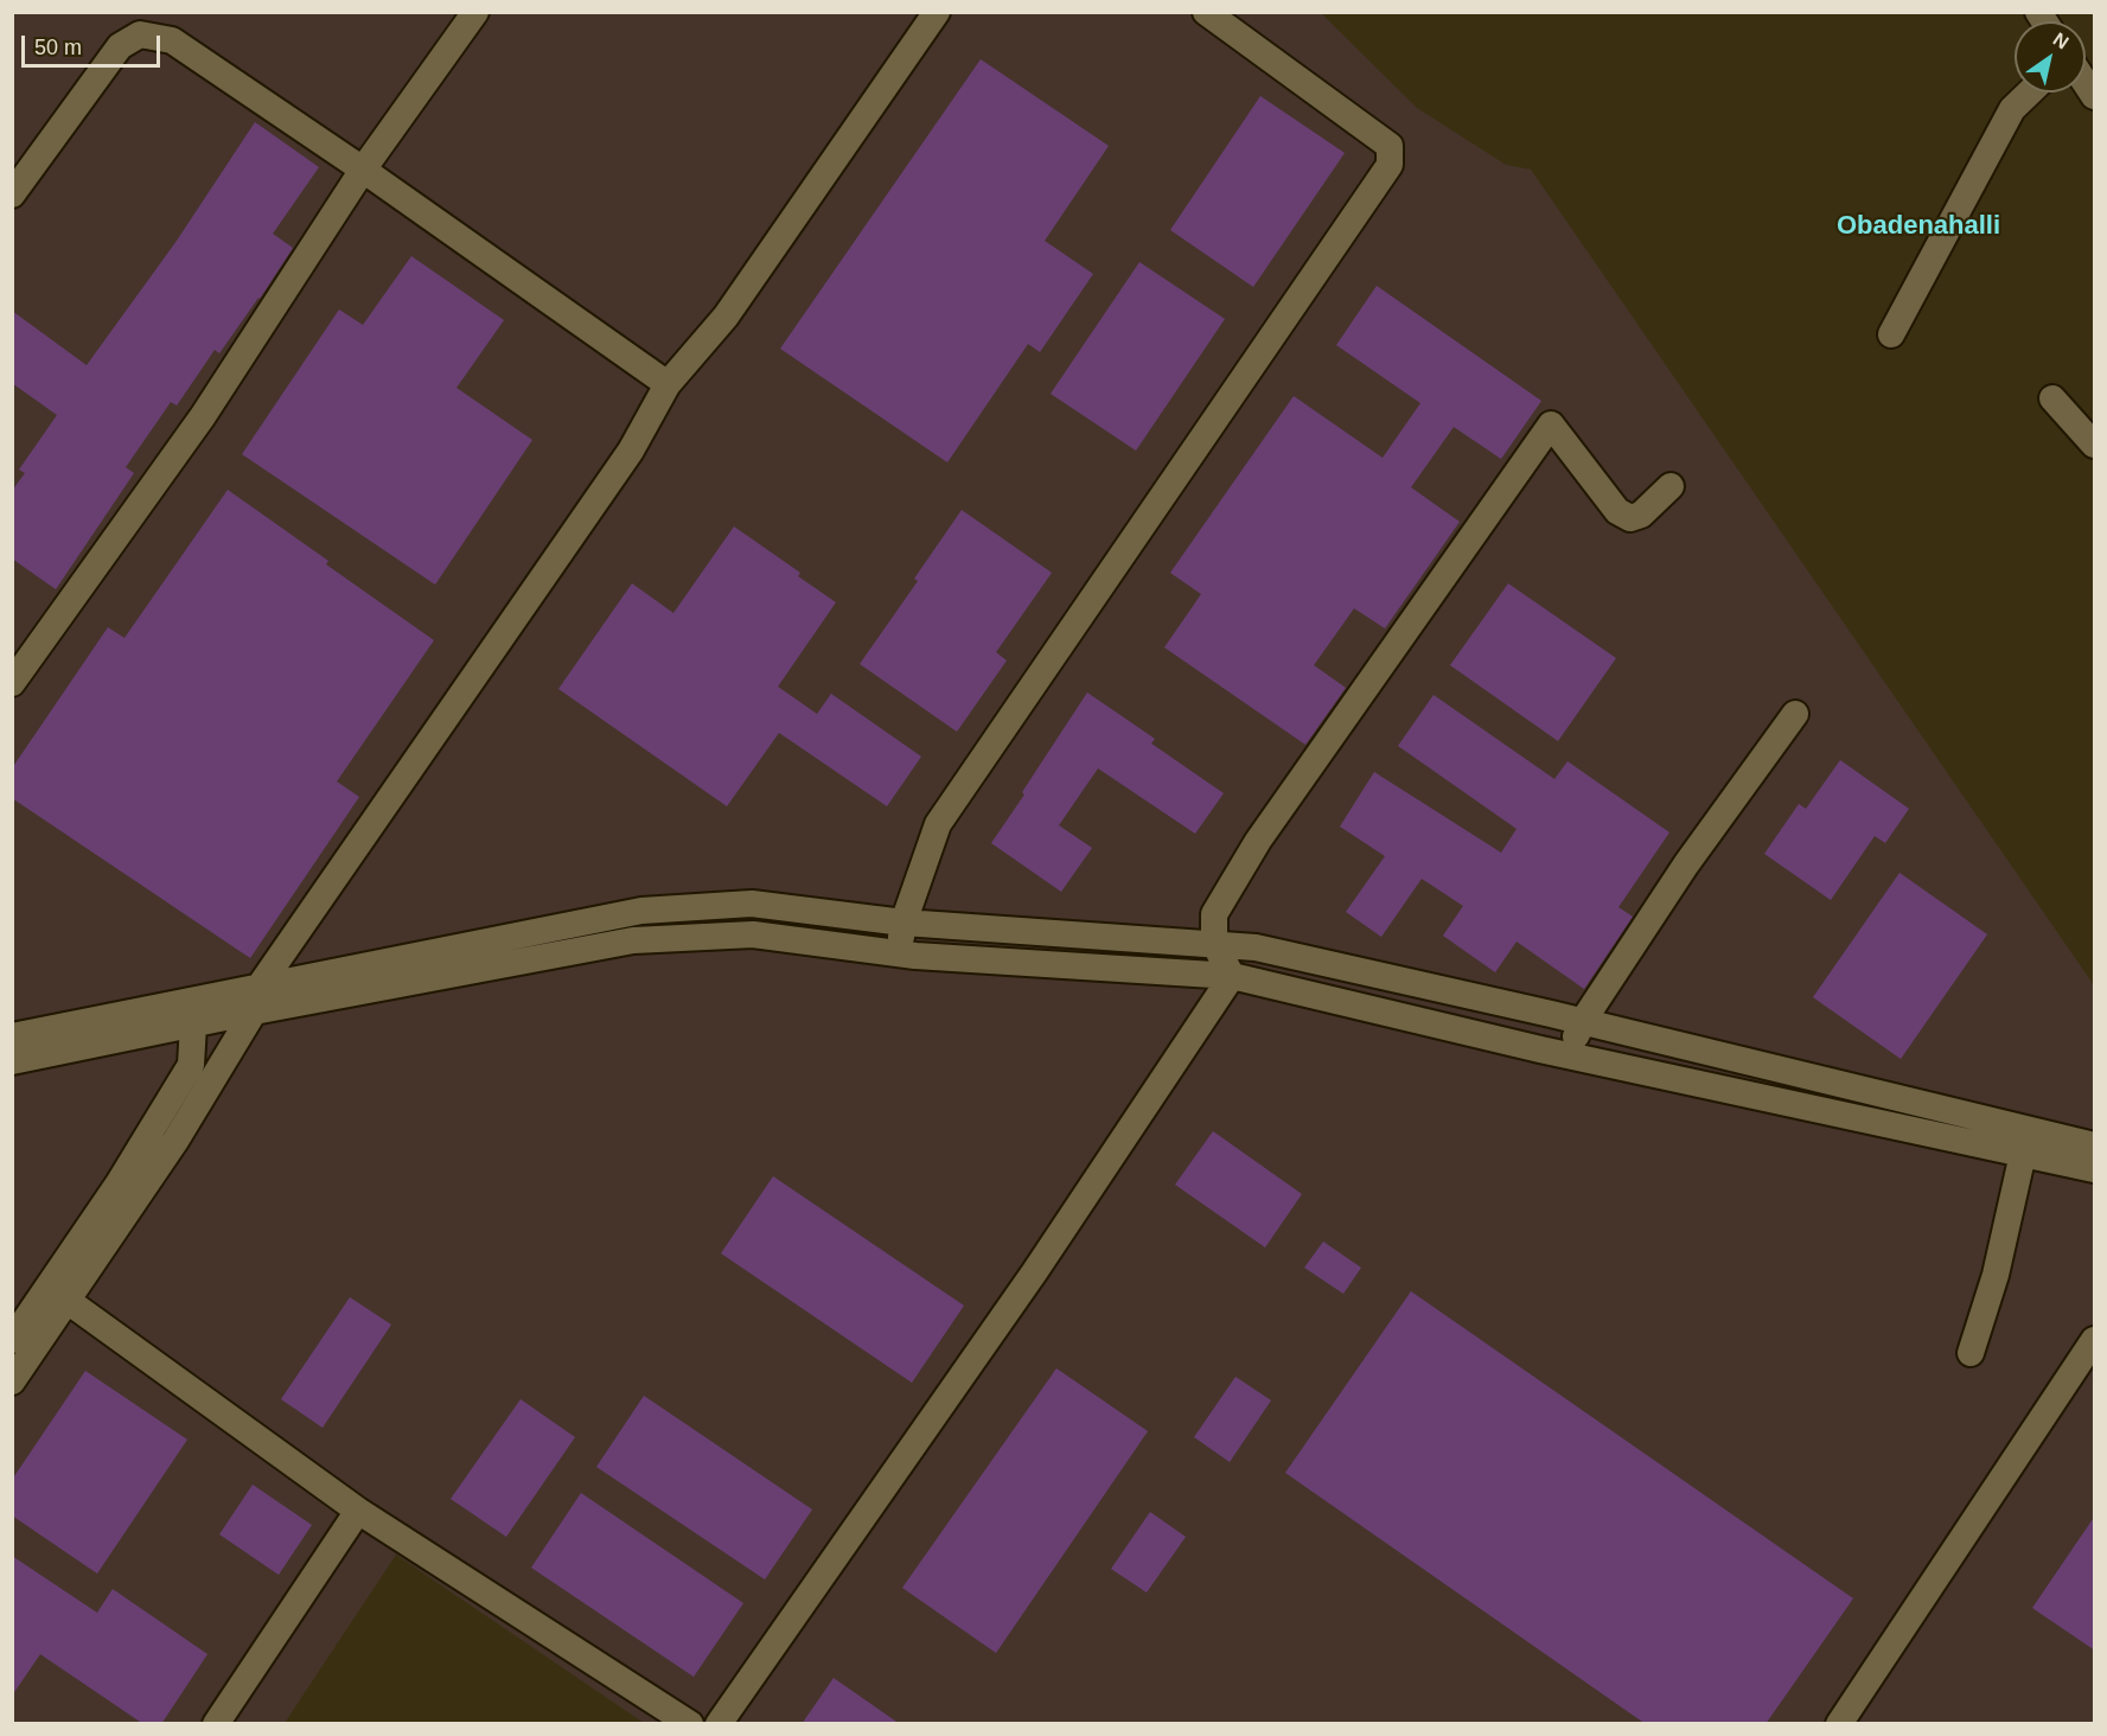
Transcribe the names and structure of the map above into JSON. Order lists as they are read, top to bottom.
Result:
{
  "districts": ["Obadenahalli"],
  "scale_bar": "50 m",
  "north": "top right"
}
